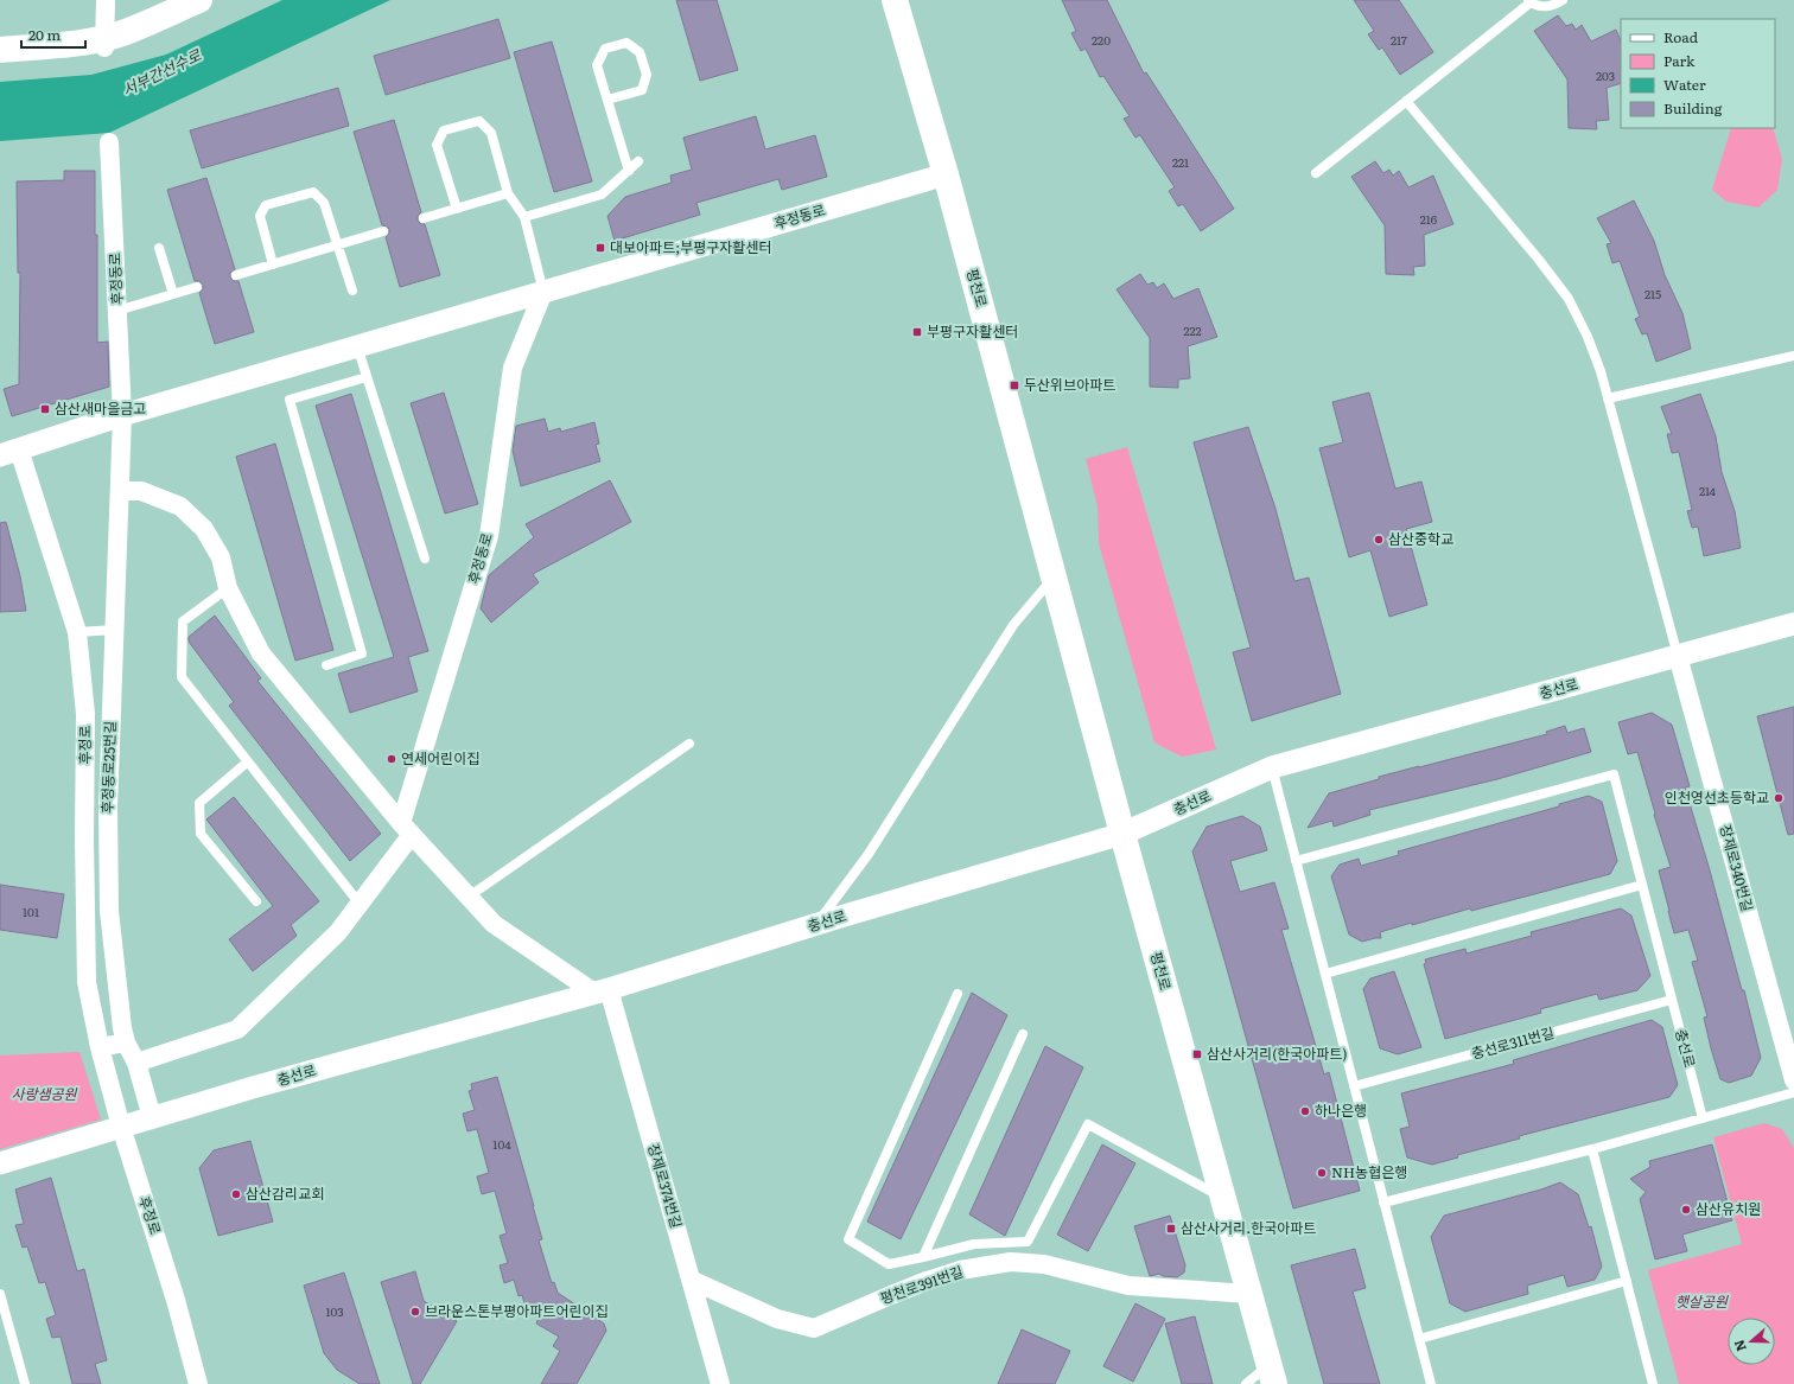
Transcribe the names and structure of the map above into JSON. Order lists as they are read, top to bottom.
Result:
{
  "streets": {
    "main road": ["평천로"],
    "street": [
      "후정동로",
      "충선로",
      "후정로",
      "후정동로25번길",
      "장제로340번길",
      "장제로374번길",
      "평천로391번길"
    ],
    "lane": ["충선로311번길"]
  },
  "crossings": [
    ["후정동로", "평천로"],
    ["후정동로", "후정로"],
    ["후정동로", "후정동로25번길"],
    ["평천로", "충선로"],
    ["평천로", "평천로391번길"],
    ["충선로", "후정로"],
    ["충선로", "장제로340번길"],
    ["충선로", "충선로311번길"],
    ["충선로", "장제로374번길"],
    ["장제로374번길", "평천로391번길"]
  ],
  "water": ["서부간선수로"],
  "parks": ["사랑샘공원", "햇살공원"],
  "places": {
    "transit": [
      "대보아파트;부평구자활센터",
      "부평구자활센터",
      "두산위브아파트",
      "삼산새마을금고",
      "삼산사거리(한국아파트)",
      "삼산사거리.한국아파트"
    ],
    "other": [
      "삼산중학교",
      "연세어린이집",
      "인천영선초등학교",
      "하나은행",
      "NH농협은행",
      "삼산감리교회",
      "삼산유치원",
      "브라운스톤부평아파트어린이집"
    ]
  },
  "house_numbers": [
    "220",
    "217",
    "203",
    "221",
    "216",
    "215",
    "222",
    "214",
    "101",
    "104",
    "103"
  ],
  "legend": [
    "Road",
    "Park",
    "Water",
    "Building"
  ],
  "scale_bar": "20 m",
  "north": "left"
}
